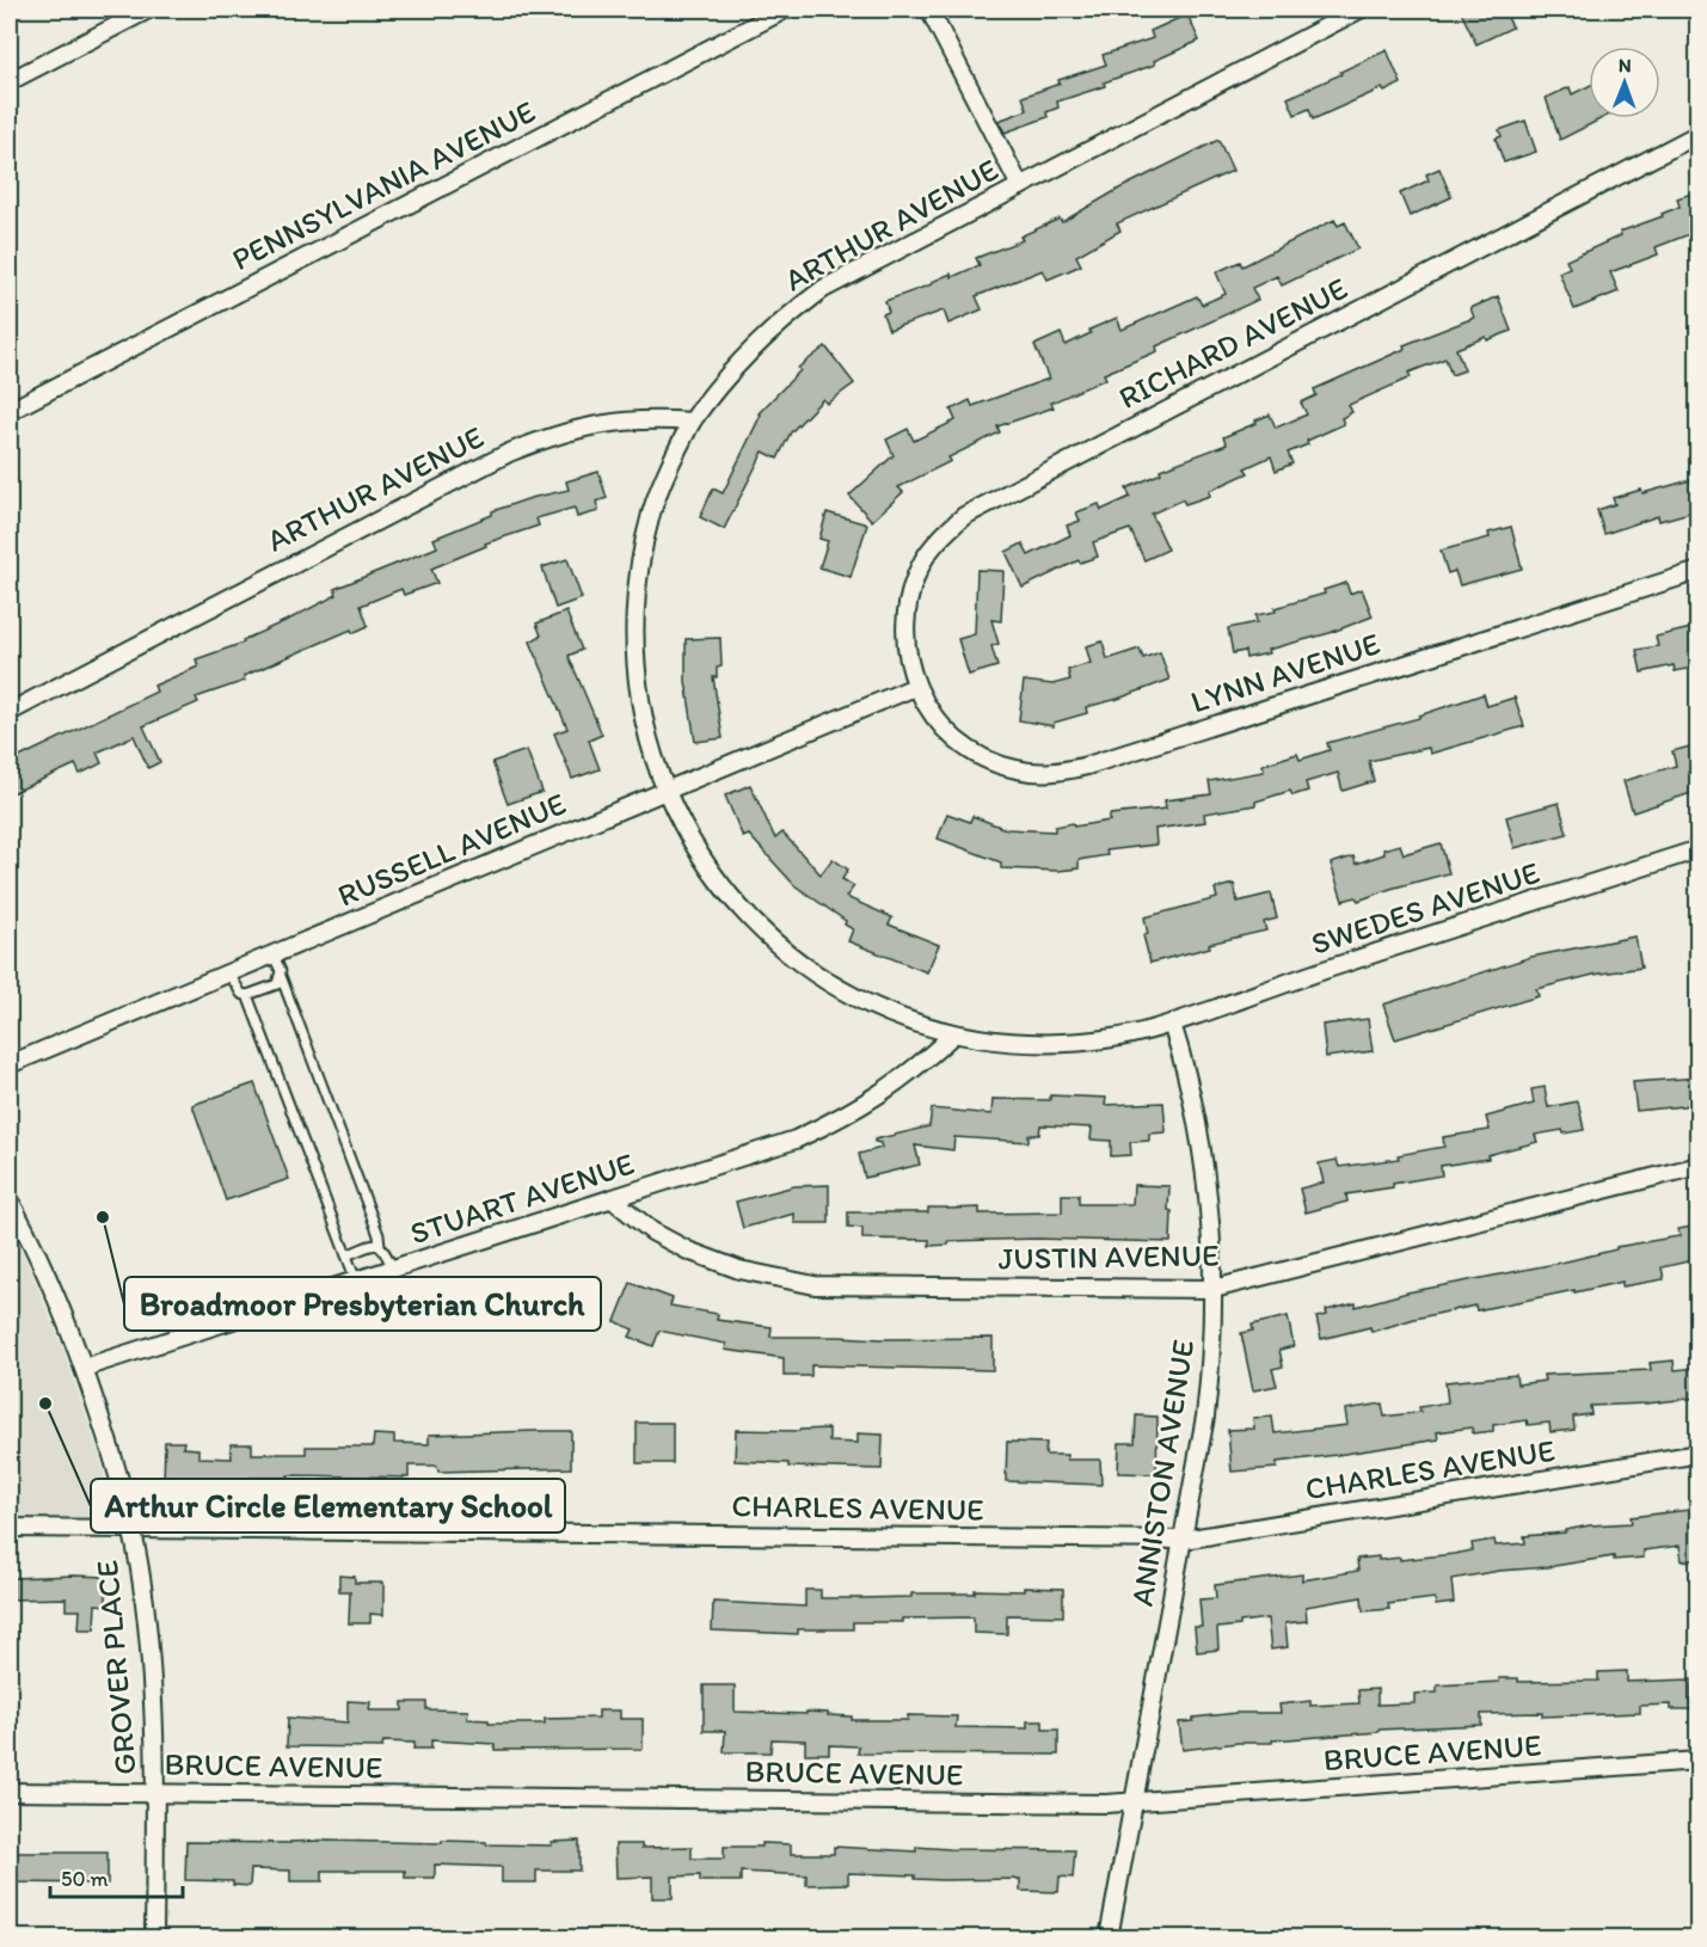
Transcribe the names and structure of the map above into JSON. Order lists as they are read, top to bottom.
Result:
{
  "streets": {
    "street": [
      "PENNSYLVANIA AVENUE",
      "ARTHUR AVENUE",
      "RICHARD AVENUE",
      "LYNN AVENUE",
      "RUSSELL AVENUE",
      "SWEDES AVENUE",
      "STUART AVENUE",
      "JUSTIN AVENUE",
      "CHARLES AVENUE",
      "ANNISTON AVENUE",
      "GROVER PLACE",
      "BRUCE AVENUE"
    ]
  },
  "crossings": [
    ["RICHARD AVENUE", "LYNN AVENUE"],
    ["RICHARD AVENUE", "RUSSELL AVENUE"],
    ["LYNN AVENUE", "RUSSELL AVENUE"],
    ["SWEDES AVENUE", "ANNISTON AVENUE"],
    ["STUART AVENUE", "JUSTIN AVENUE"],
    ["STUART AVENUE", "GROVER PLACE"],
    ["JUSTIN AVENUE", "ANNISTON AVENUE"],
    ["CHARLES AVENUE", "ANNISTON AVENUE"],
    ["CHARLES AVENUE", "GROVER PLACE"],
    ["ANNISTON AVENUE", "BRUCE AVENUE"],
    ["GROVER PLACE", "BRUCE AVENUE"]
  ],
  "places": ["Broadmoor Presbyterian Church", "Arthur Circle Elementary School"],
  "scale_bar": "50 m",
  "north": "top"
}
